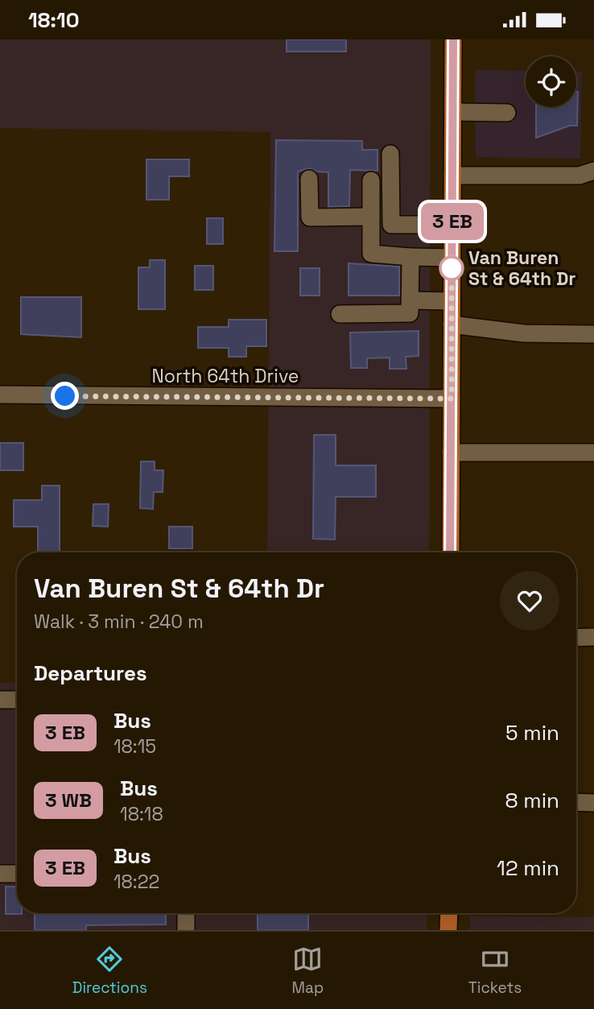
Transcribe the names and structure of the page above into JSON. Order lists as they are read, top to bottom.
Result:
{
  "streets": {
    "street": ["North 64th Drive"]
  },
  "places": ["Van Buren St & 64th Dr"],
  "page": {
    "status": "18:10",
    "on_map": "3 EB",
    "heading": [
      ["Van Buren St & 64th Dr", "Walk · 3 min · 240 m"],
      "Departures"
    ],
    "list": [
      {
        "mark": "3 EB",
        "name": "Bus",
        "note": "18:15",
        "value": "5 min"
      },
      {
        "mark": "3 WB",
        "name": "Bus",
        "note": "18:18",
        "value": "8 min"
      },
      {
        "mark": "3 EB",
        "name": "Bus",
        "note": "18:22",
        "value": "12 min"
      }
    ],
    "tabs": ["Directions", "Map", "Tickets"]
  }
}
